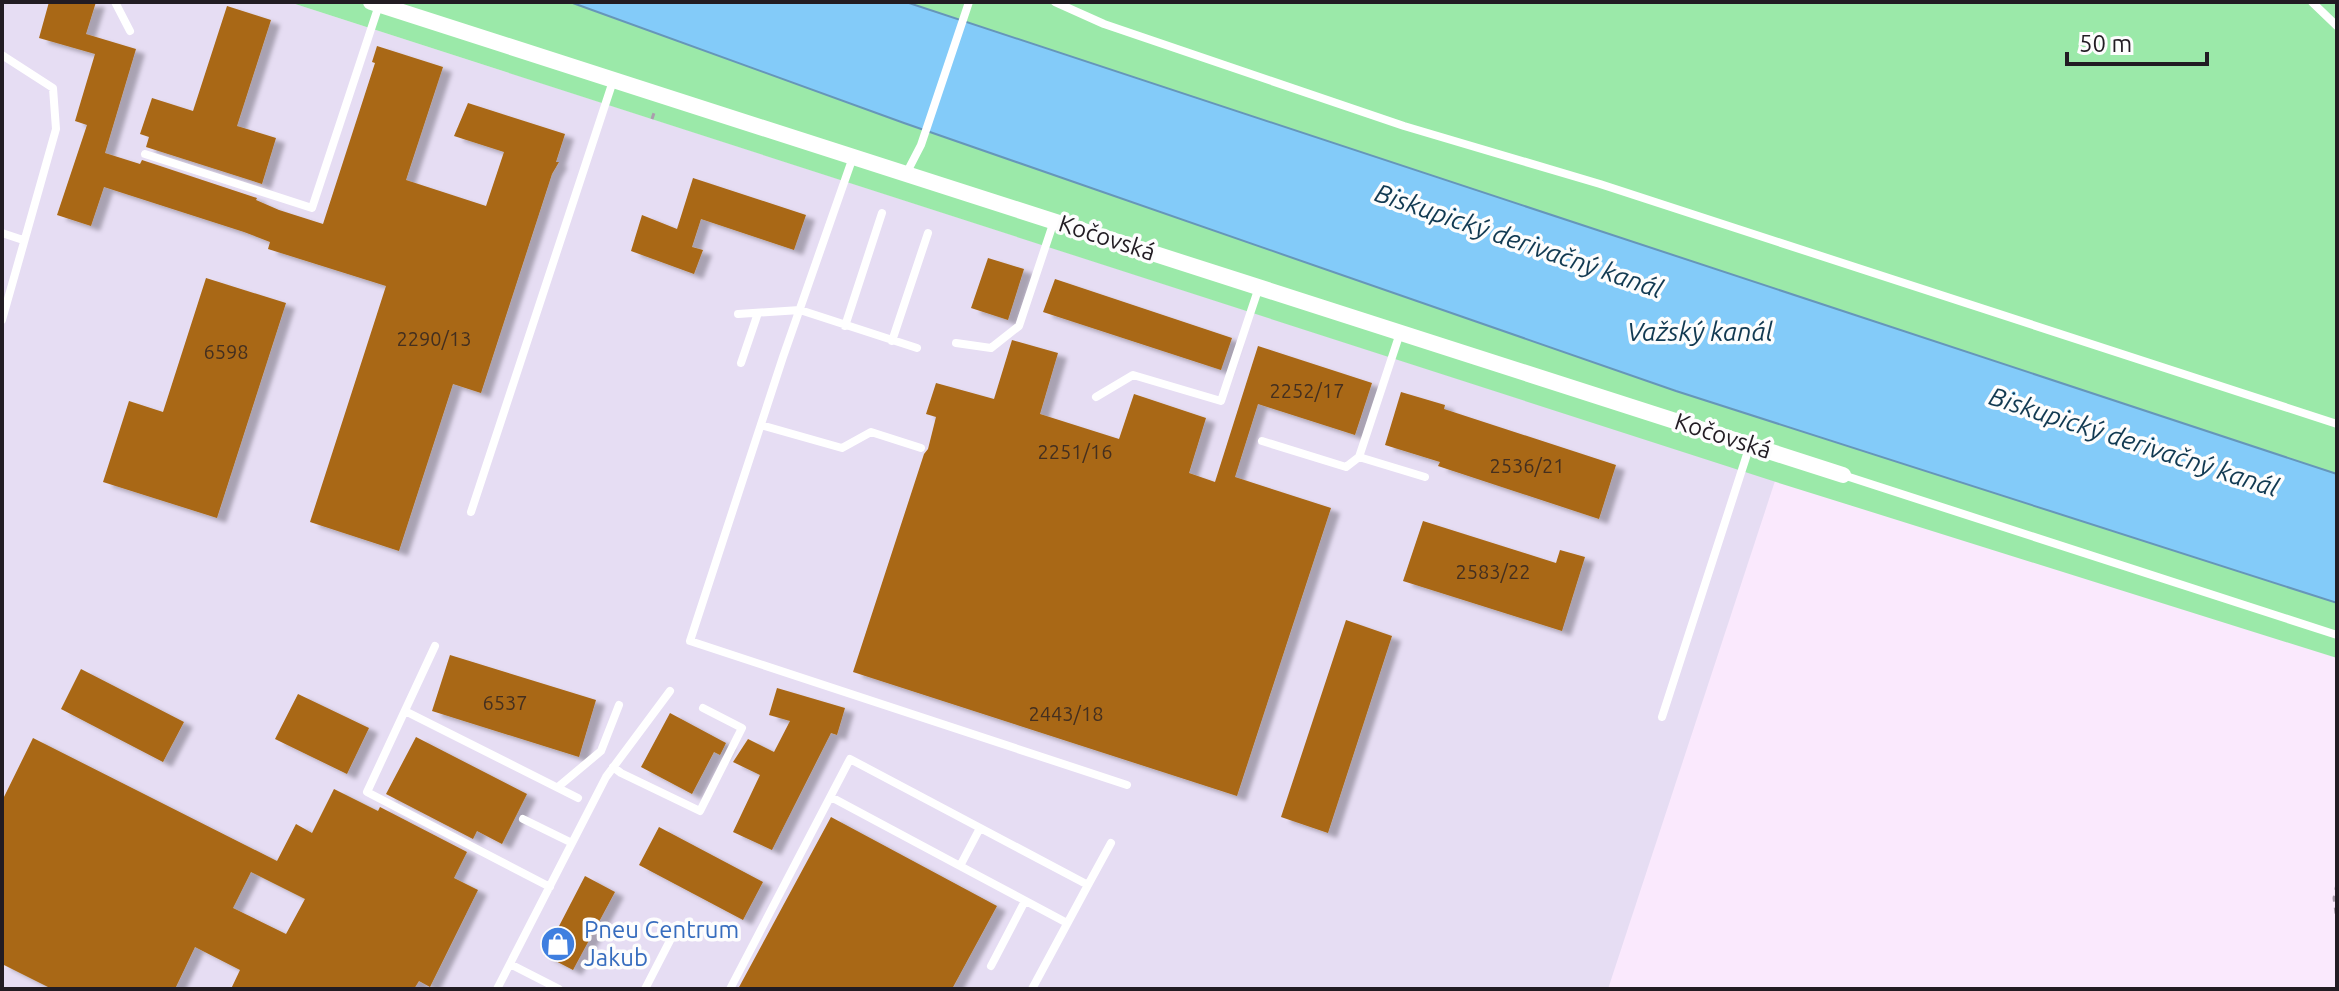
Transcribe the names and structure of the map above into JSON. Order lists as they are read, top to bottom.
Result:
{
  "streets": {
    "street": ["Kočovská"]
  },
  "water": ["Biskupický derivačný kanál", "Važský kanál"],
  "places": {
    "shop": ["Pneu Centrum Jakub"]
  },
  "house_numbers": [
    "2290/13",
    "6598",
    "2252/17",
    "2251/16",
    "2536/21",
    "2583/22",
    "6537",
    "2443/18"
  ],
  "scale_bar": "50 m"
}
